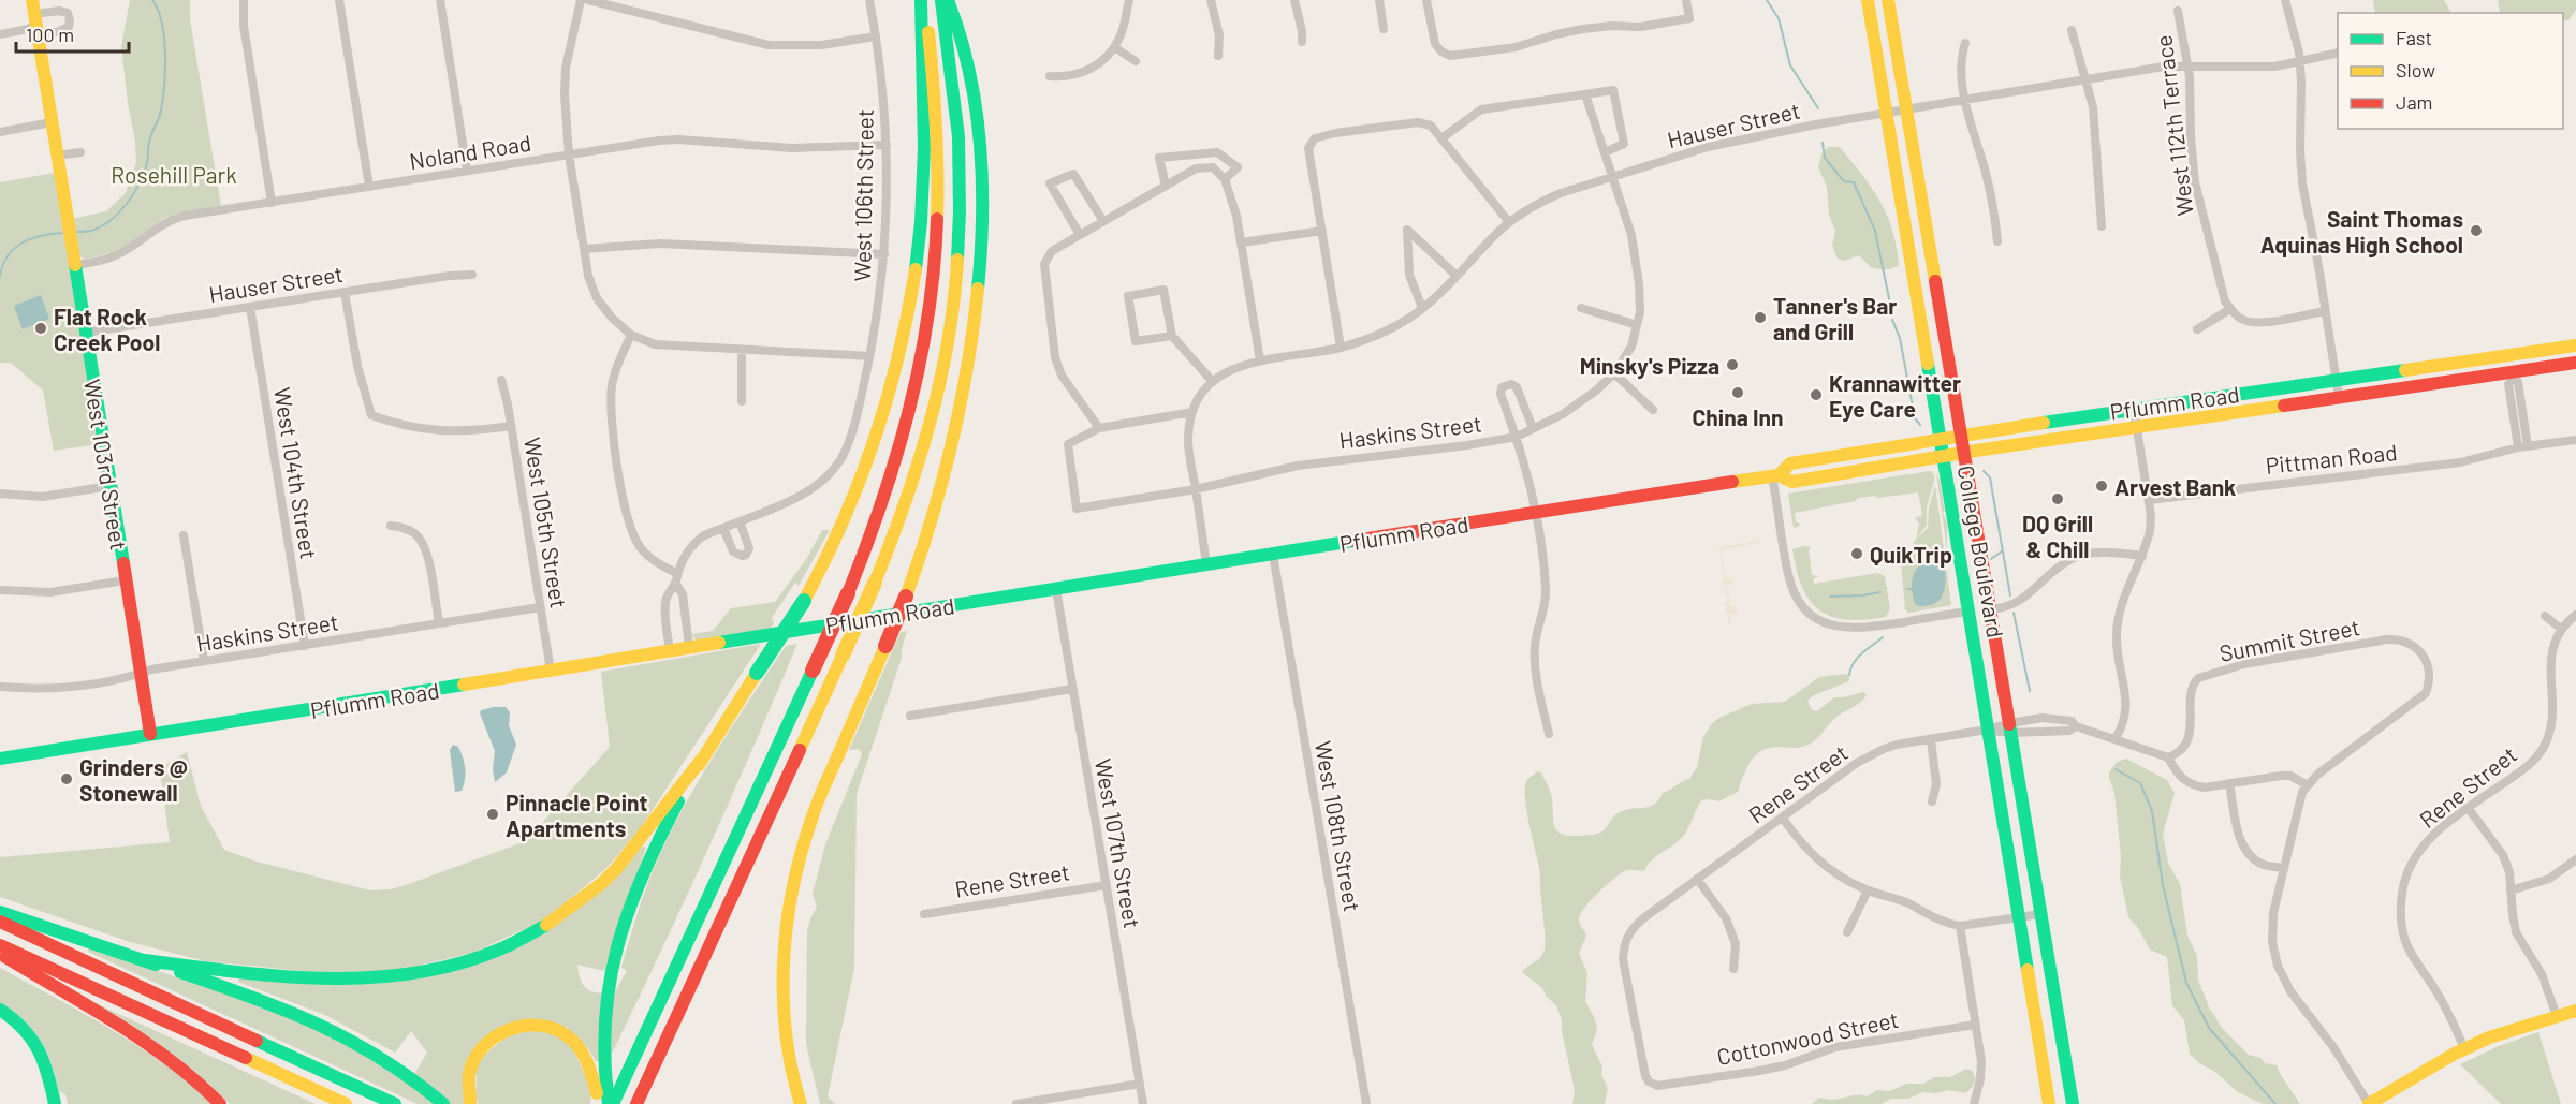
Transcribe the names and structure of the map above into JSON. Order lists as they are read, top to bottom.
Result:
{
  "streets": {
    "main road": ["Pflumm Road", "West 103rd Street", "College Boulevard"],
    "street": [
      "Hauser Street",
      "West 112th Terrace",
      "Noland Road",
      "West 106th Street",
      "Haskins Street",
      "Pittman Road",
      "West 104th Street",
      "West 105th Street",
      "Summit Street",
      "Rene Street",
      "West 108th Street",
      "West 107th Street",
      "Cottonwood Street"
    ]
  },
  "crossings": [
    ["Hauser Street", "West 112th Terrace"],
    ["Hauser Street", "Pflumm Road"],
    ["Hauser Street", "Haskins Street"],
    ["Hauser Street", "West 103rd Street"],
    ["Hauser Street", "West 104th Street"],
    ["Hauser Street", "College Boulevard"],
    ["Noland Road", "West 106th Street"],
    ["Noland Road", "West 103rd Street"],
    ["West 106th Street", "Pflumm Road"],
    ["Pflumm Road", "West 103rd Street"],
    ["Pflumm Road", "West 105th Street"],
    ["Pflumm Road", "College Boulevard"],
    ["Pflumm Road", "West 108th Street"],
    ["Pflumm Road", "West 107th Street"],
    ["Haskins Street", "West 103rd Street"],
    ["Haskins Street", "West 104th Street"],
    ["Haskins Street", "West 105th Street"],
    ["College Boulevard", "Rene Street"],
    ["Summit Street", "Rene Street"],
    ["Rene Street", "West 107th Street"],
    ["Rene Street", "Cottonwood Street"]
  ],
  "parks": ["Rosehill Park"],
  "places": [
    "Saint Thomas Aquinas High School",
    "Tanner's Bar and Grill",
    "Flat Rock Creek Pool",
    "Minsky's Pizza",
    "China Inn",
    "Krannawitter Eye Care",
    "Arvest Bank",
    "DQ Grill & Chill",
    "QuikTrip",
    "Grinders @ Stonewall",
    "Pinnacle Point Apartments"
  ],
  "legend": ["Fast", "Slow", "Jam"],
  "scale_bar": "100 m"
}
